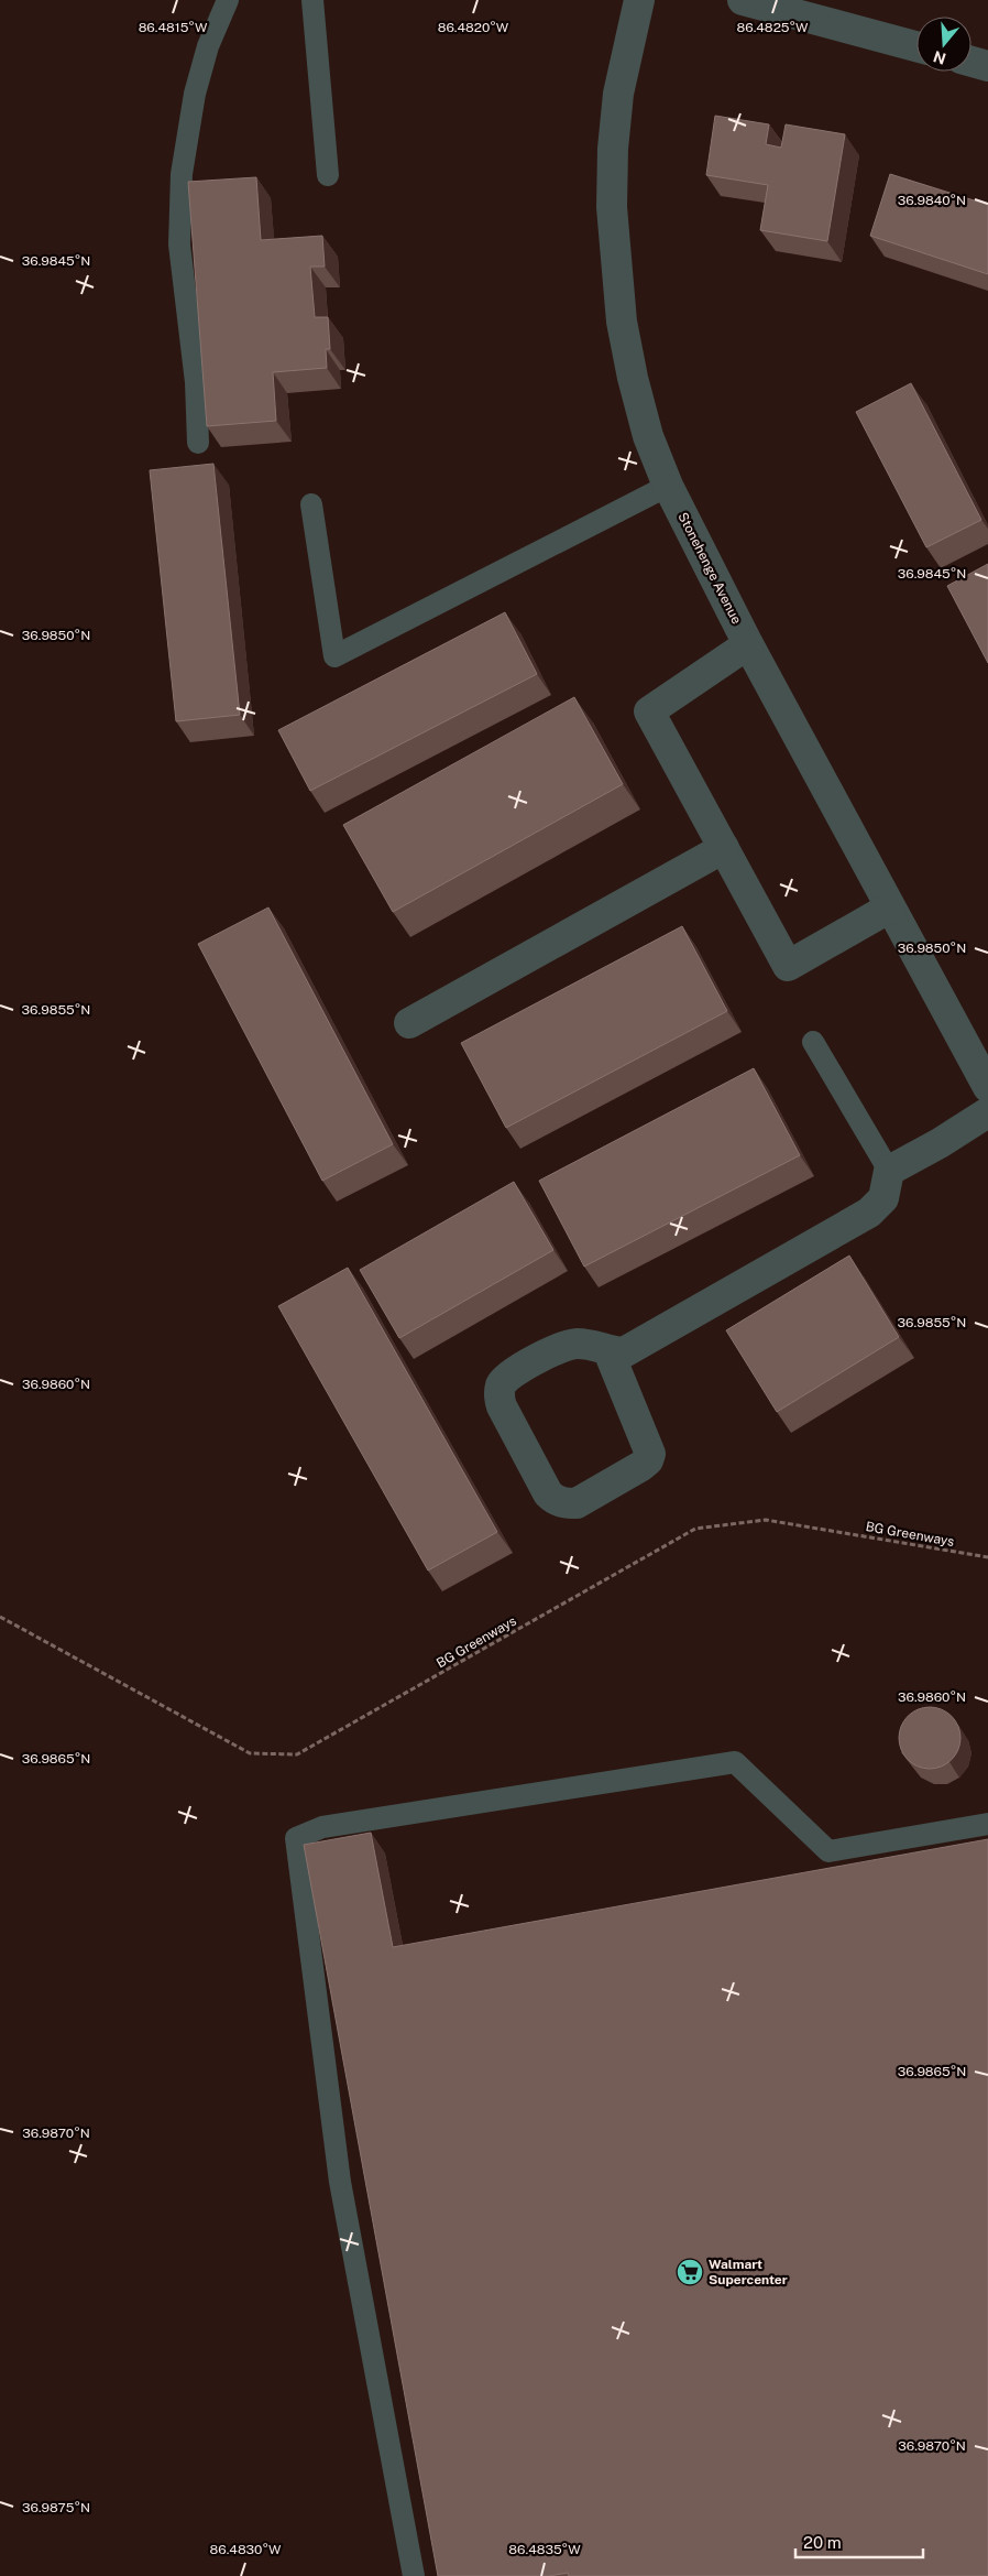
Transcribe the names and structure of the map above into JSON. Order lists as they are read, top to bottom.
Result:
{
  "streets": {
    "street": ["Stonehenge Avenue"],
    "path": ["BG Greenways"]
  },
  "places": {
    "supermarket": ["Walmart Supercenter"]
  },
  "scale_bar": "20 m",
  "north": "bottom",
  "coordinates": [
    "86.4815°W",
    "86.4820°W",
    "86.4825°W",
    "36.9840°N",
    "36.9845°N",
    "36.9850°N",
    "36.9855°N",
    "36.9860°N",
    "36.9865°N",
    "36.9870°N",
    "36.9875°N",
    "86.4830°W",
    "86.4835°W"
  ]
}
